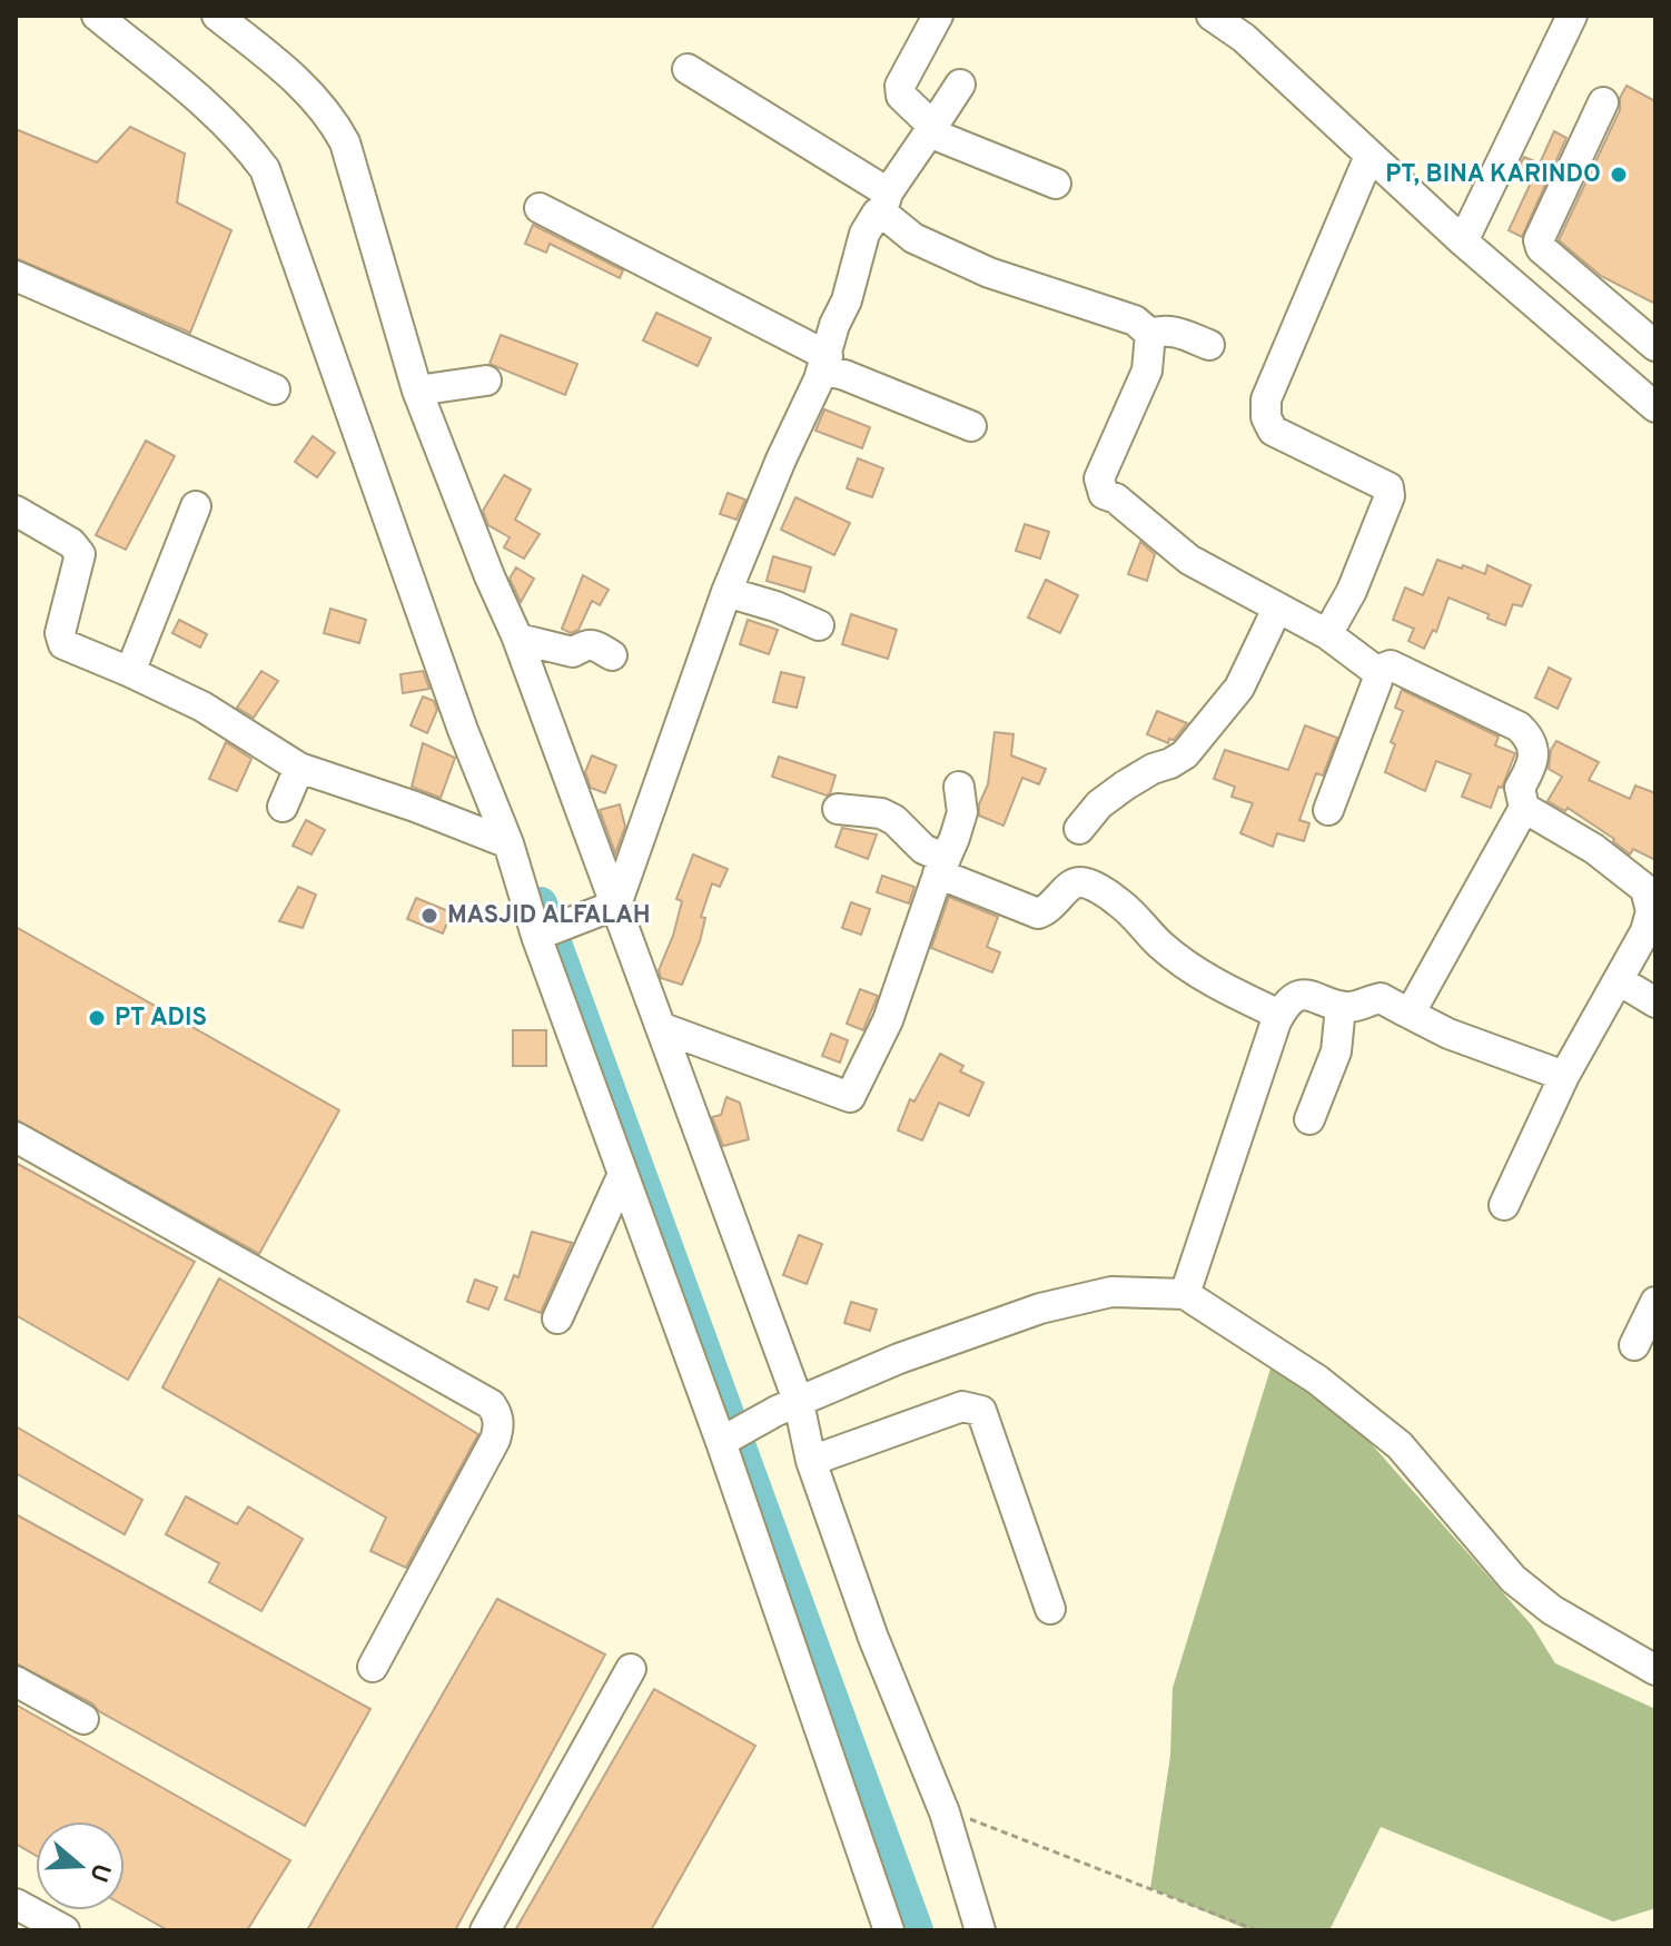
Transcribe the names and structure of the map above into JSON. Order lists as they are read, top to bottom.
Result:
{
  "places": ["PT, BINA KARINDO", "MASJID ALFALAH", "PT ADIS"],
  "north": "right"
}
